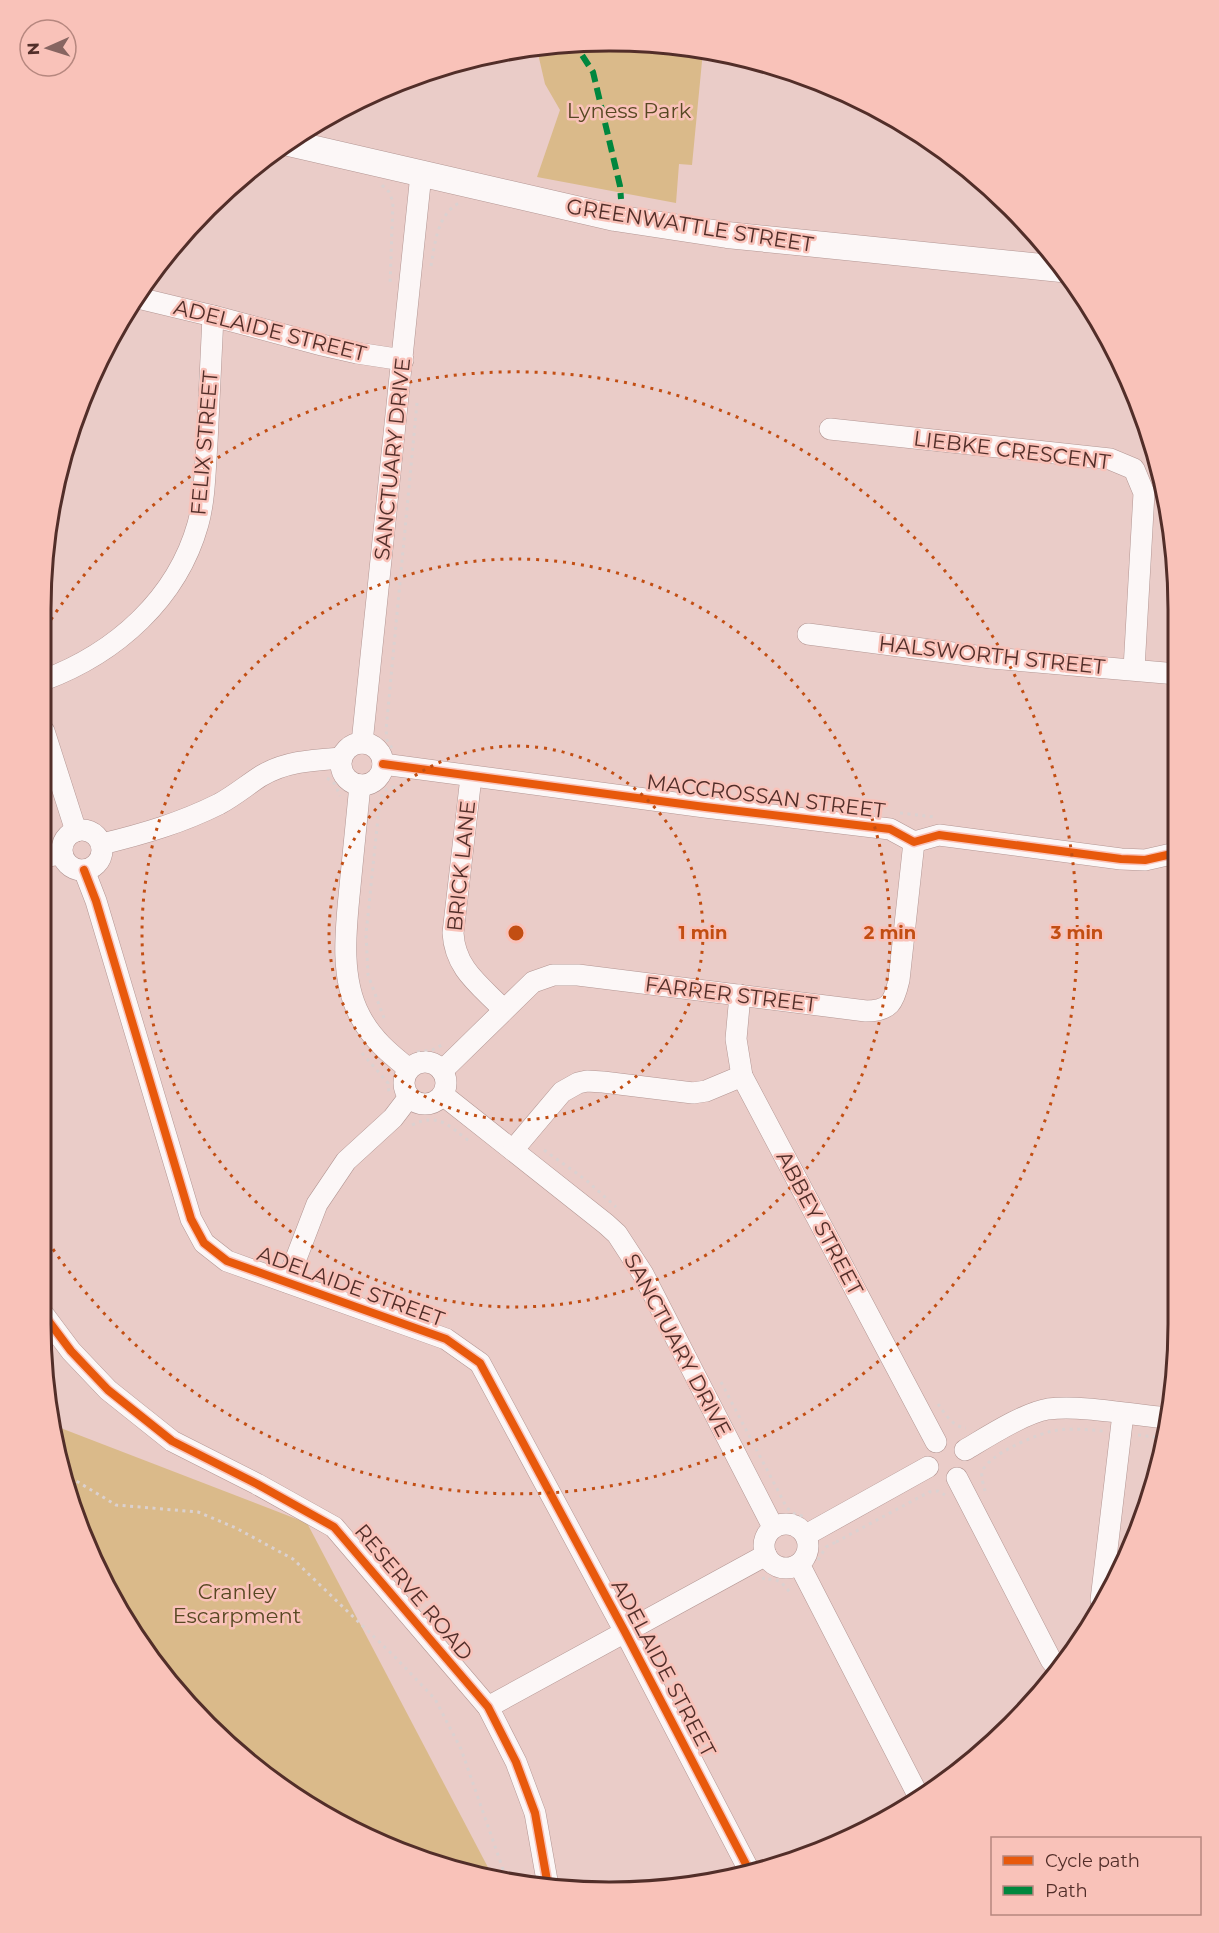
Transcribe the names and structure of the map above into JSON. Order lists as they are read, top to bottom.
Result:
{
  "streets": {
    "main road": ["GREENWATTLE STREET"],
    "street": [
      "ADELAIDE STREET",
      "FELIX STREET",
      "LIEBKE CRESCENT",
      "SANCTUARY DRIVE",
      "HALSWORTH STREET",
      "MACCROSSAN STREET",
      "BRICK LANE",
      "FARRER STREET",
      "ABBEY STREET",
      "RESERVE ROAD"
    ]
  },
  "crossings": [
    ["GREENWATTLE STREET", "SANCTUARY DRIVE"],
    ["ADELAIDE STREET", "FELIX STREET"],
    ["ADELAIDE STREET", "SANCTUARY DRIVE"],
    ["LIEBKE CRESCENT", "HALSWORTH STREET"],
    ["SANCTUARY DRIVE", "MACCROSSAN STREET"],
    ["MACCROSSAN STREET", "BRICK LANE"],
    ["MACCROSSAN STREET", "FARRER STREET"],
    ["BRICK LANE", "FARRER STREET"],
    ["FARRER STREET", "ABBEY STREET"]
  ],
  "parks": ["Lyness Park", "Cranley Escarpment"],
  "legend": ["Cycle path", "Path"],
  "north": "left",
  "rings": ["1 min", "2 min", "3 min"]
}
